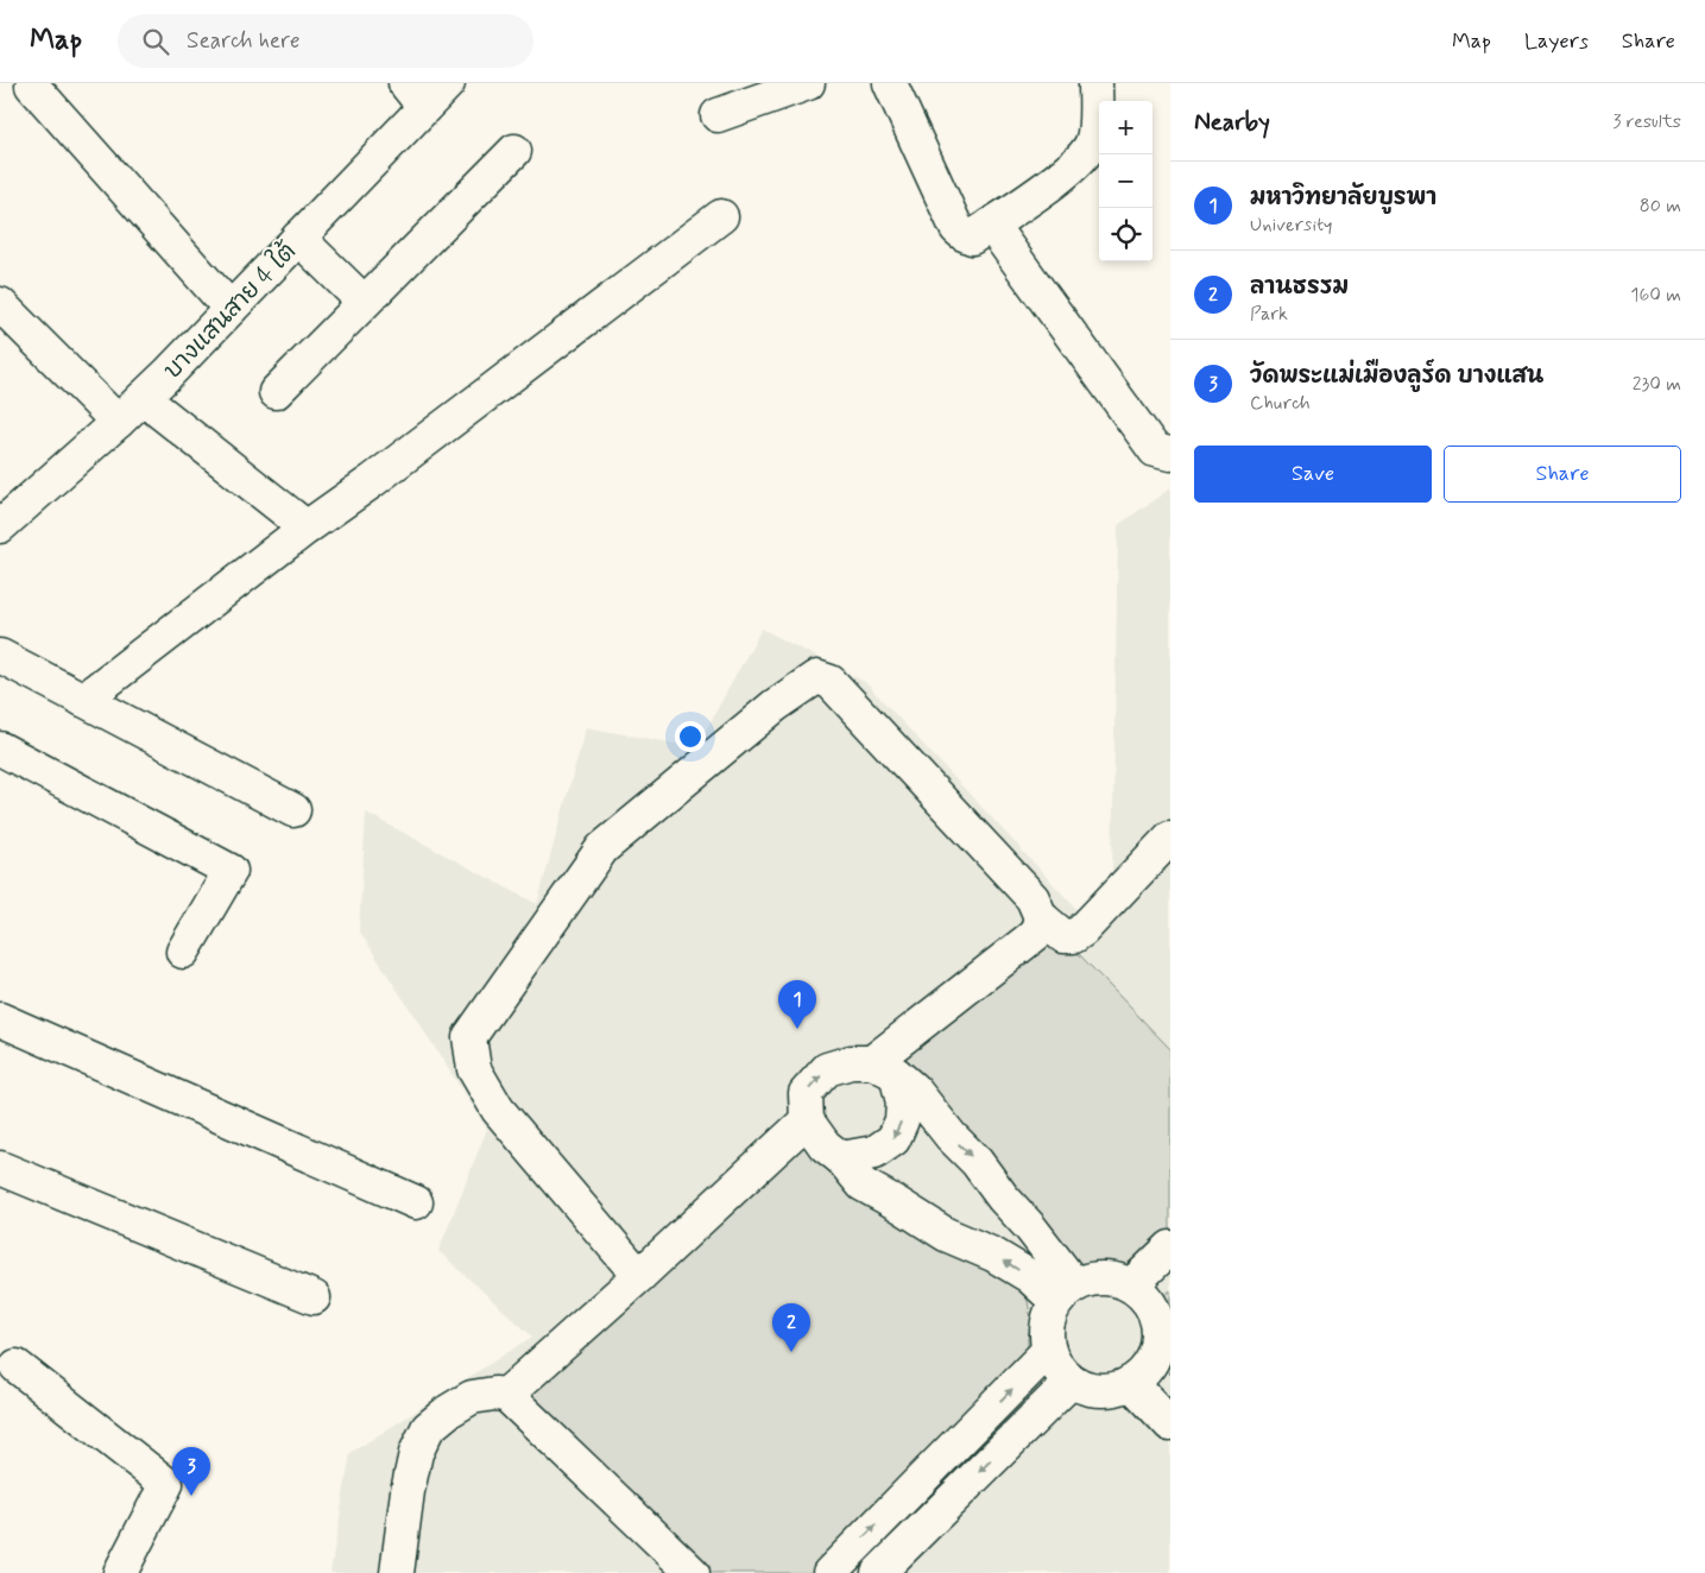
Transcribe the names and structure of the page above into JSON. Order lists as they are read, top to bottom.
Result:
{
  "streets": {
    "street": ["บางแสนสาย 4 ใต้"]
  },
  "page": {
    "header": "Map",
    "search": "Search here",
    "nav": ["Map", "Layers", "Share"],
    "heading": ["Nearby", "3 results"],
    "map_buttons": ["+", "−"],
    "list": [
      {
        "mark": "1",
        "name": "มหาวิทยาลัยบูรพา",
        "note": "University",
        "value": "80 m"
      },
      {
        "mark": "2",
        "name": "ลานธรรม",
        "note": "Park",
        "value": "160 m"
      },
      {
        "mark": "3",
        "name": "วัดพระแม่เมืองลูร์ด บางแสน",
        "note": "Church",
        "value": "230 m"
      }
    ],
    "buttons": ["Save", "Share"],
    "pins": ["1", "2", "3"]
  }
}
